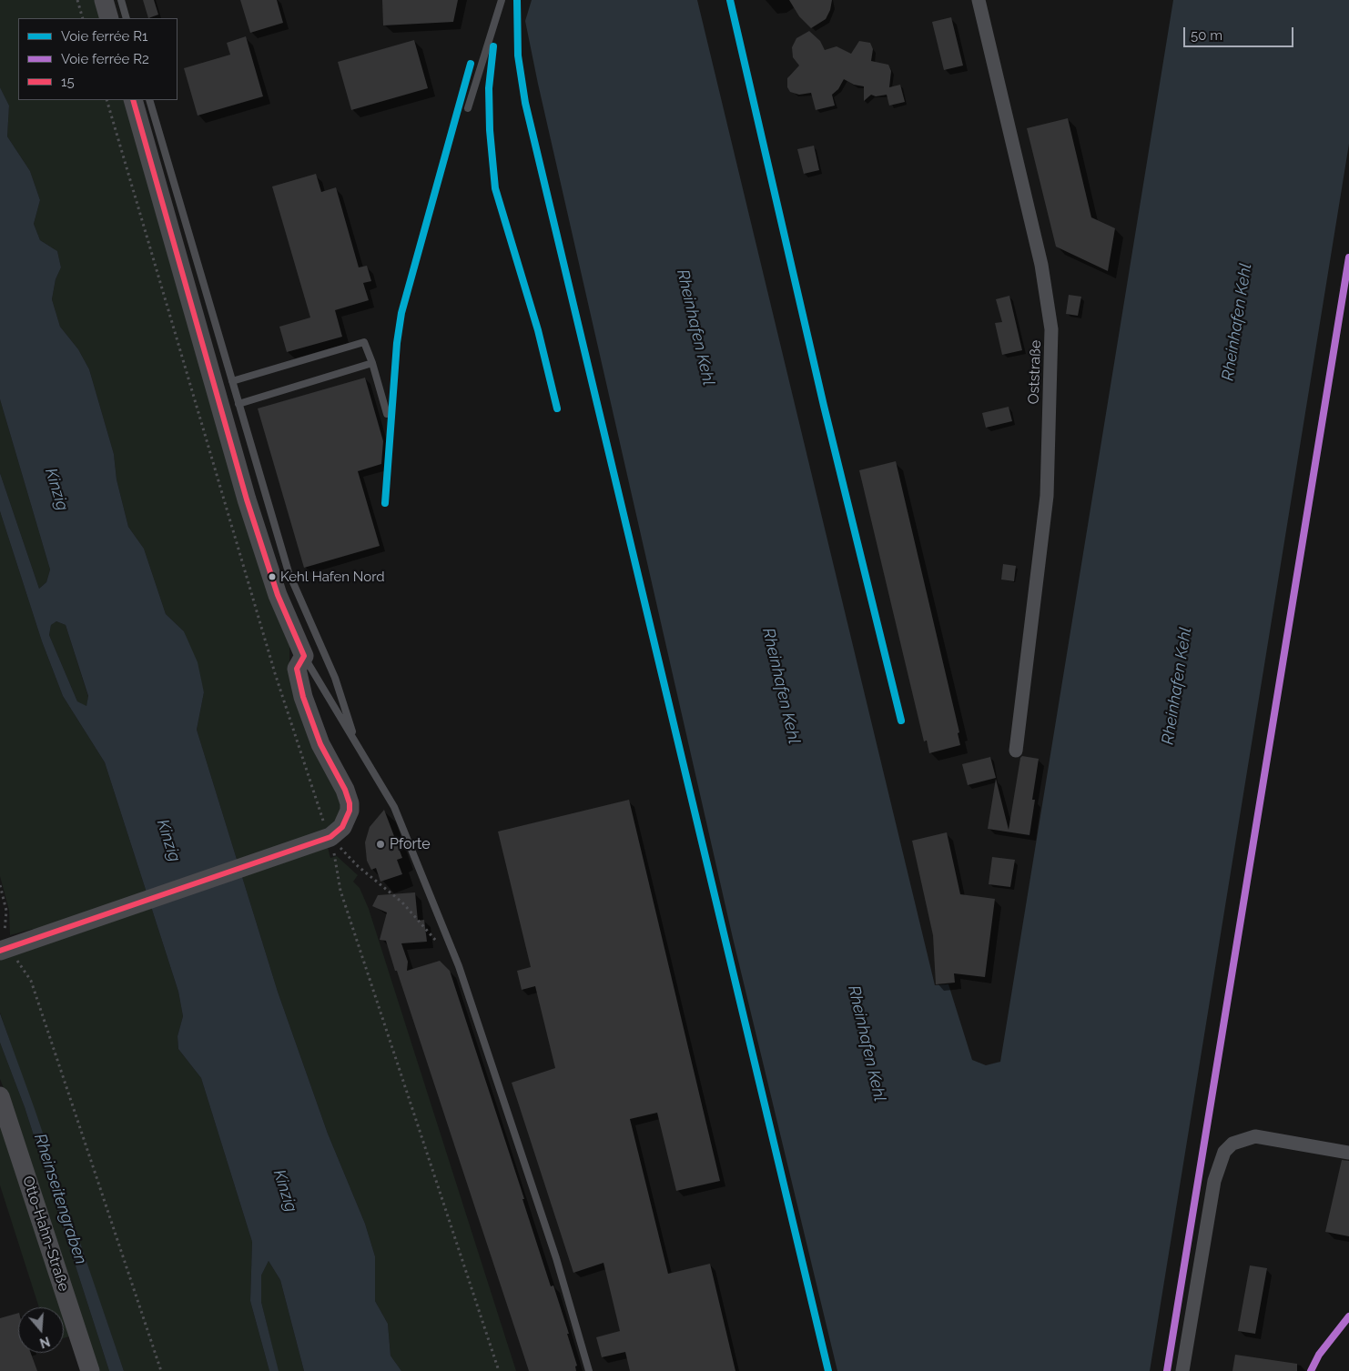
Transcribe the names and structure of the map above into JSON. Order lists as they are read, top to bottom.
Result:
{
  "streets": {
    "street": ["Oststraße", "Otto-Hahn-Straße"]
  },
  "water": ["Rheinhafen Kehl", "Kinzig", "Rheinseitengraben"],
  "places": ["Kehl Hafen Nord", "Pforte"],
  "lines": ["rail line R1", "transit line 15", "rail line R2"],
  "legend": ["Voie ferrée R1", "Voie ferrée R2", "15"],
  "scale_bar": "50 m",
  "north": "bottom"
}
